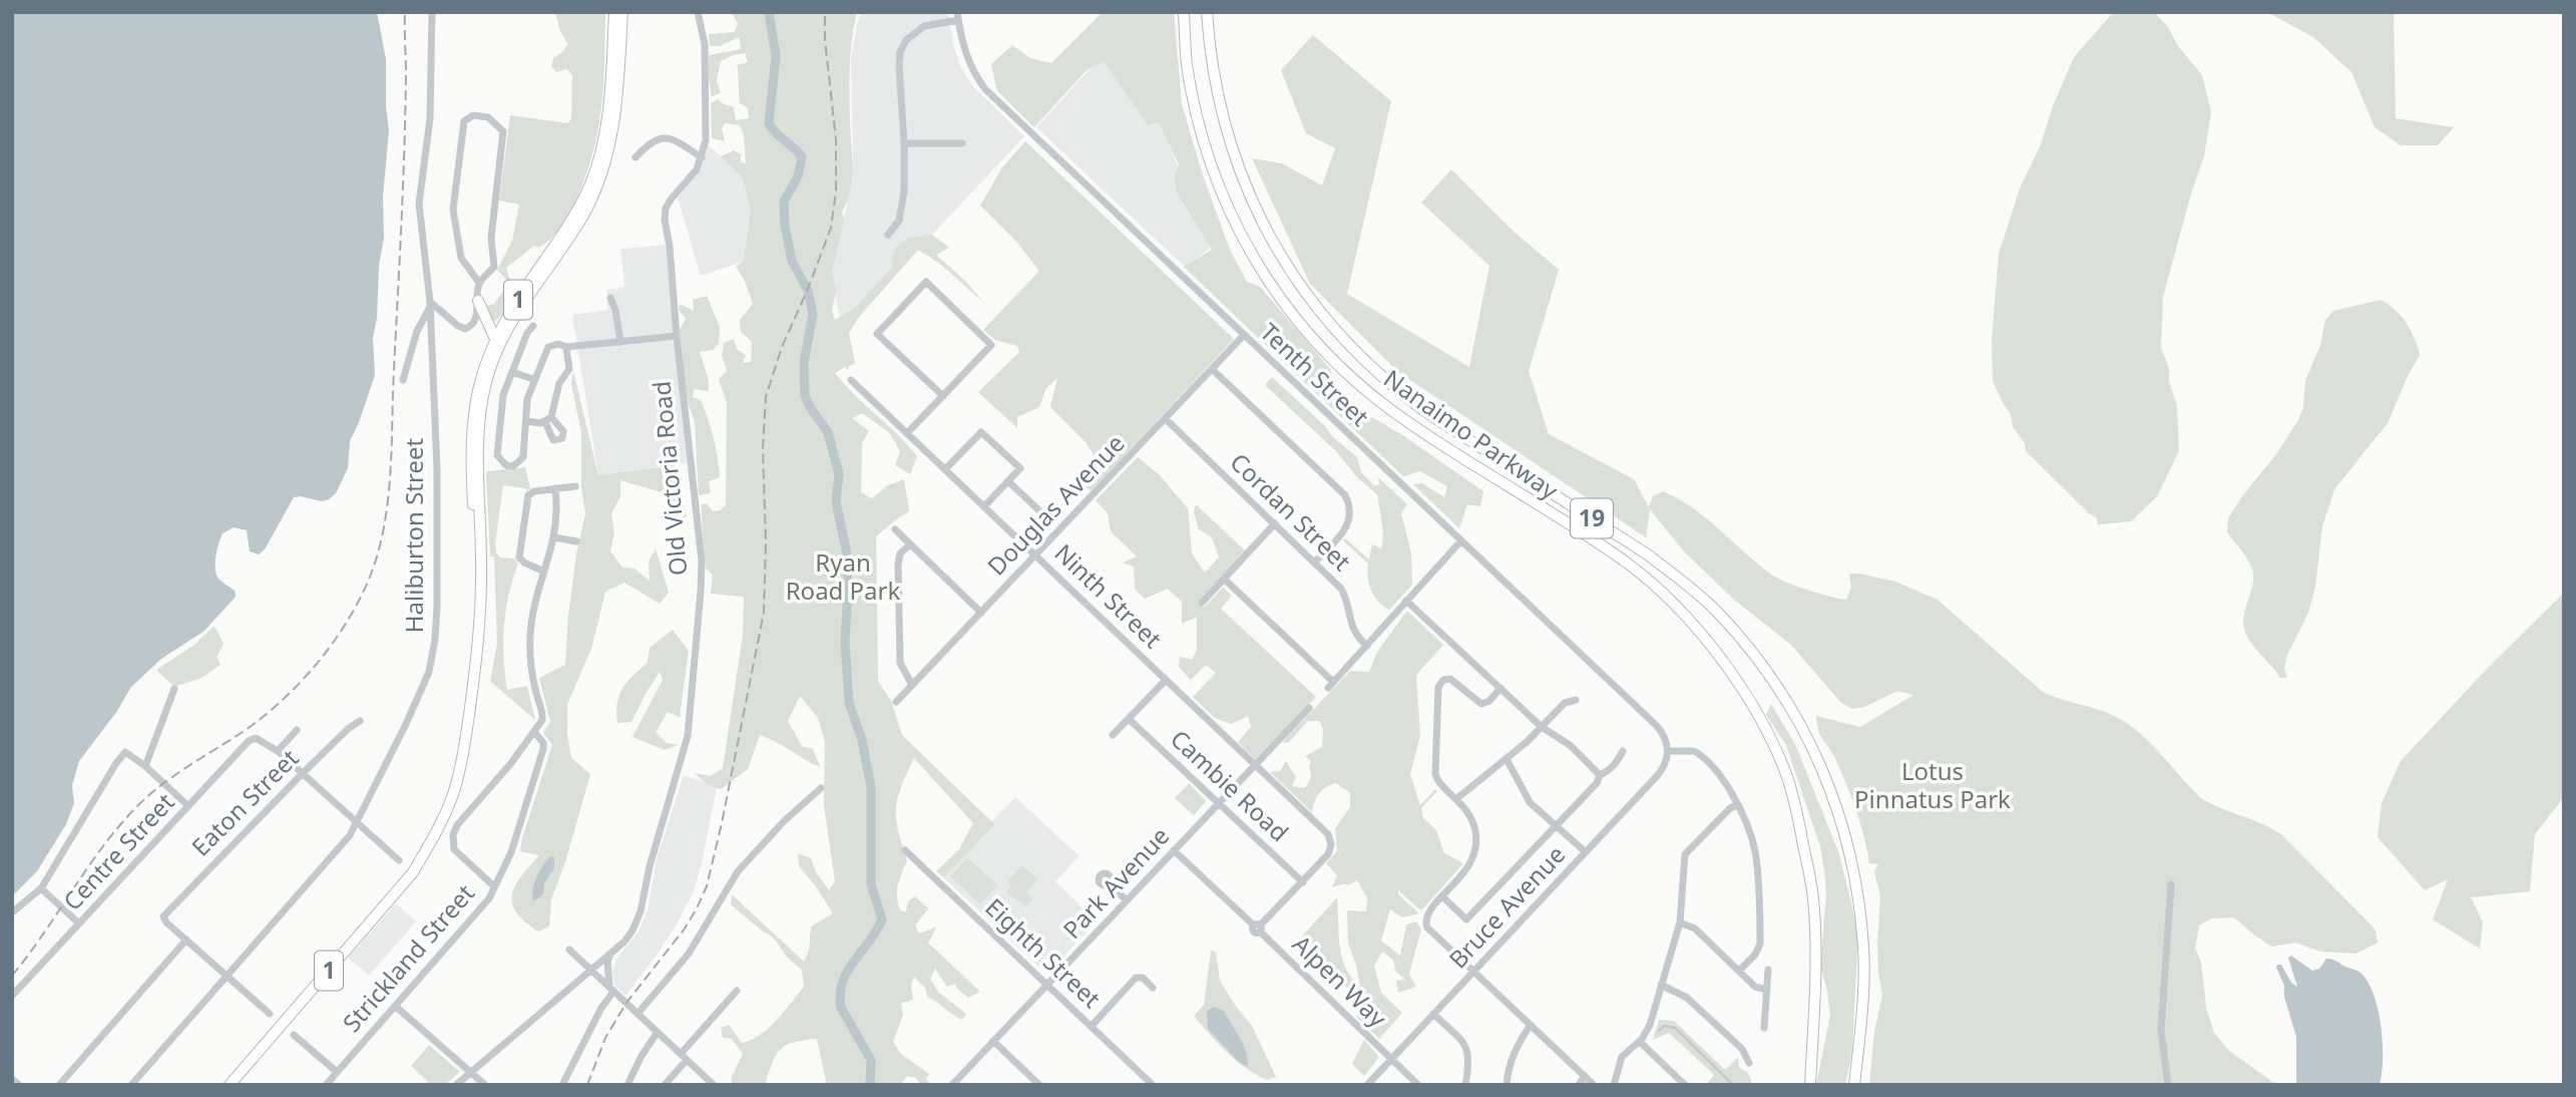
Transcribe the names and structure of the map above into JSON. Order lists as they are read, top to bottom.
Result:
{
  "streets": {
    "highway": ["1", "Nanaimo Parkway", "19"],
    "street": [
      "Tenth Street",
      "Old Victoria Road",
      "Douglas Avenue",
      "Cordan Street",
      "Haliburton Street",
      "Ninth Street",
      "Cambie Road",
      "Eaton Street",
      "Centre Street",
      "Park Avenue",
      "Bruce Avenue",
      "Eighth Street",
      "Strickland Street",
      "Alpen Way"
    ]
  },
  "crossings": [
    ["Tenth Street", "Douglas Avenue"],
    ["Tenth Street", "Bruce Avenue"],
    ["Douglas Avenue", "Cordan Street"],
    ["Douglas Avenue", "Ninth Street"],
    ["Ninth Street", "Cambie Road"],
    ["Ninth Street", "Park Avenue"],
    ["Cambie Road", "Park Avenue"],
    ["Park Avenue", "Eighth Street"],
    ["Park Avenue", "Alpen Way"],
    ["Bruce Avenue", "Alpen Way"]
  ],
  "parks": ["Ryan Road Park", "Lotus Pinnatus Park"]
}
